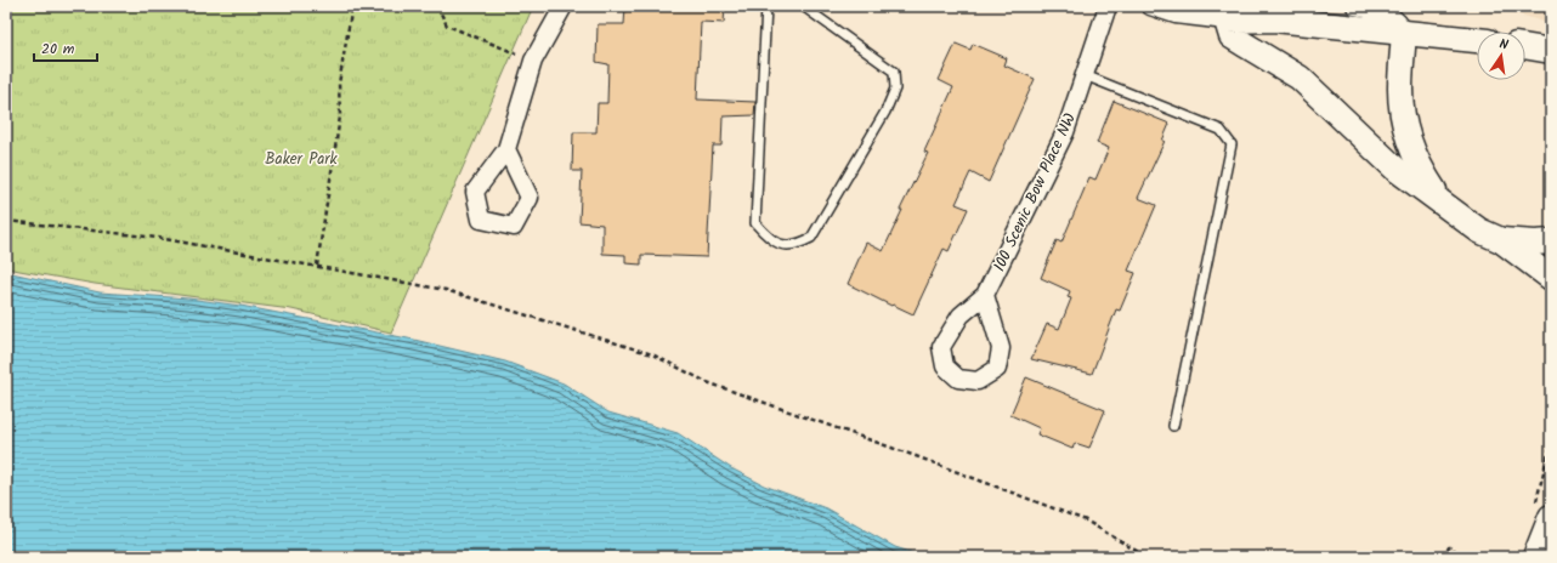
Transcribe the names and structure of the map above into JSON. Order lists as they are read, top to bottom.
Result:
{
  "streets": {
    "street": ["100 Scenic Bow Place NW"]
  },
  "parks": ["Baker Park"],
  "scale_bar": "20 m",
  "north": "top"
}
